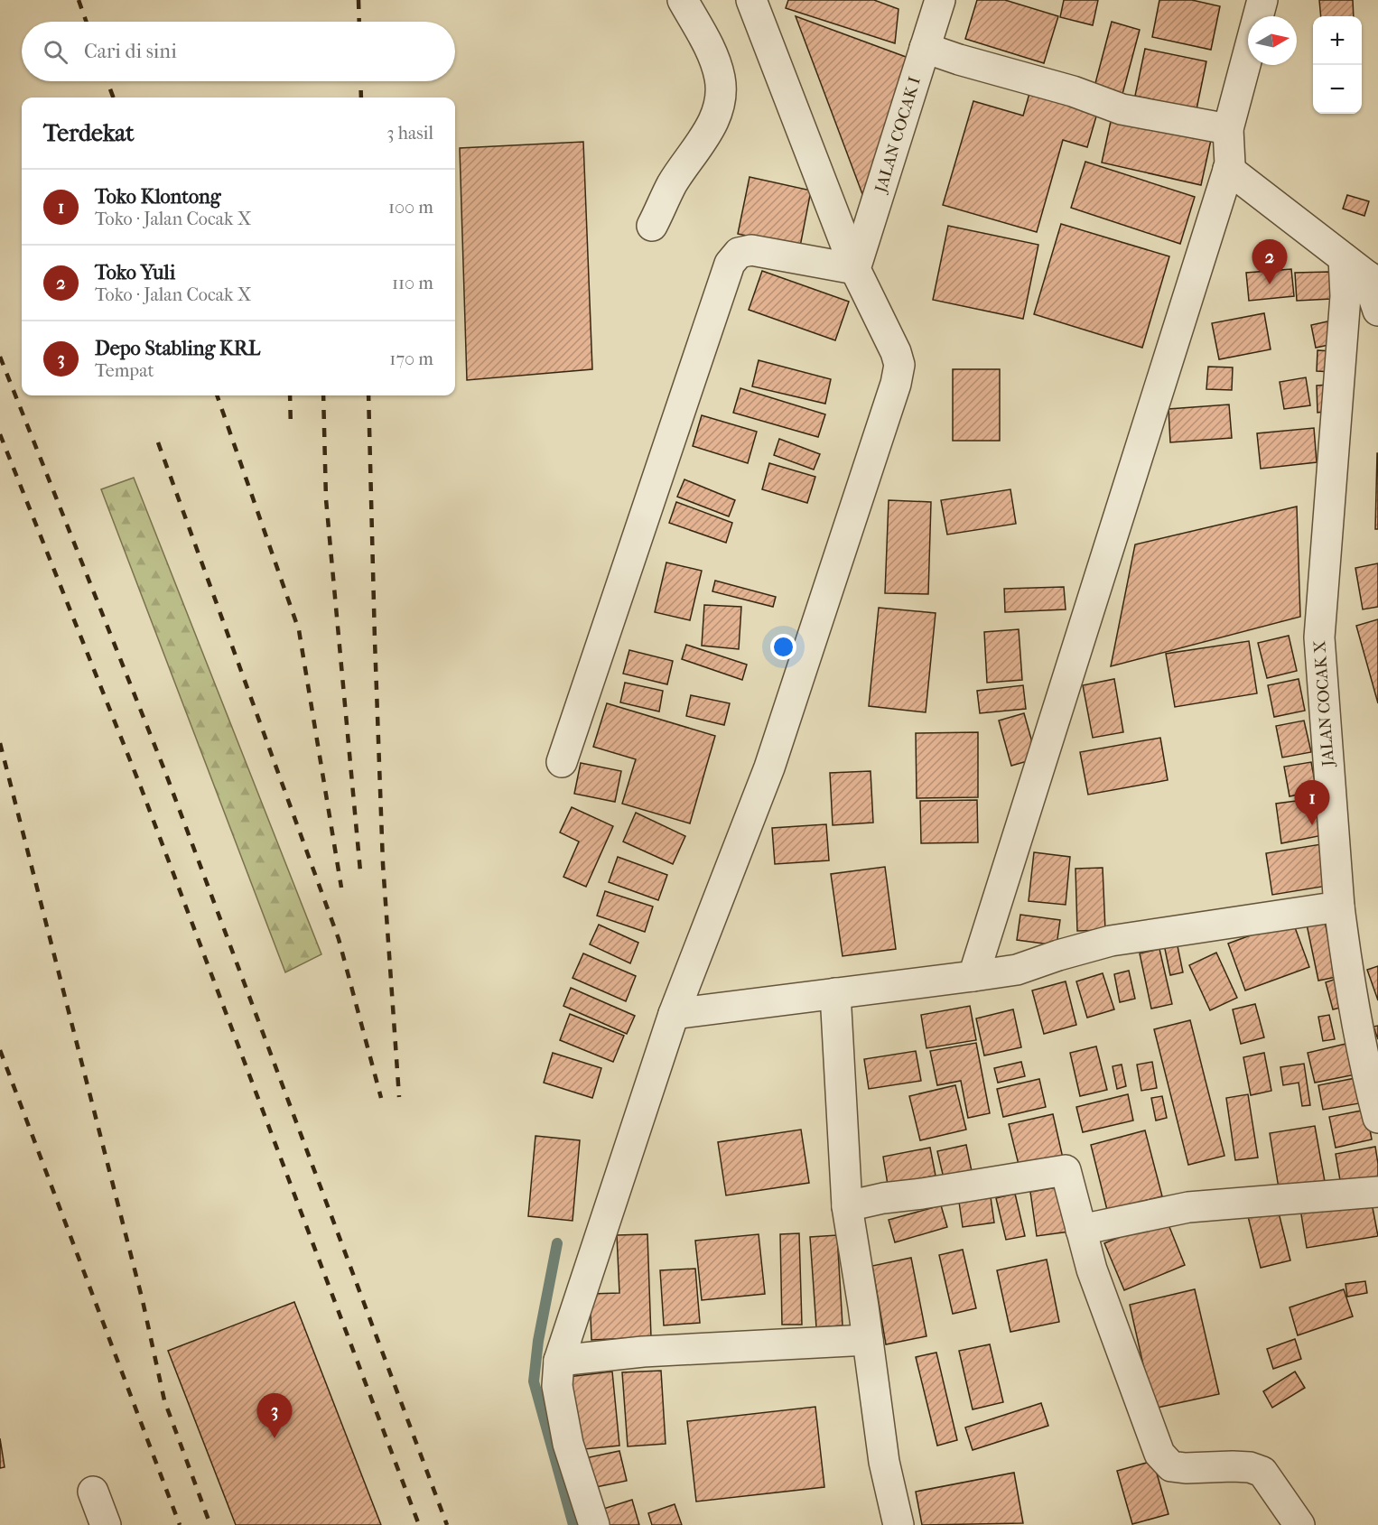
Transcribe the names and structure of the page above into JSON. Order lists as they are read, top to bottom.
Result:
{
  "streets": {
    "street": ["JALAN COCAK I", "JALAN COCAK X"]
  },
  "north": "right",
  "page": {
    "map_buttons": ["+", "−"],
    "search": "Cari di sini",
    "heading": ["Terdekat", "3 hasil"],
    "list": [
      {
        "mark": "1",
        "name": "Toko Klontong",
        "note": "Toko · Jalan Cocak X",
        "value": "100 m"
      },
      {
        "mark": "2",
        "name": "Toko Yuli",
        "note": "Toko · Jalan Cocak X",
        "value": "110 m"
      },
      {
        "mark": "3",
        "name": "Depo Stabling KRL",
        "note": "Tempat",
        "value": "170 m"
      }
    ],
    "pins": ["2", "1", "3"]
  }
}
